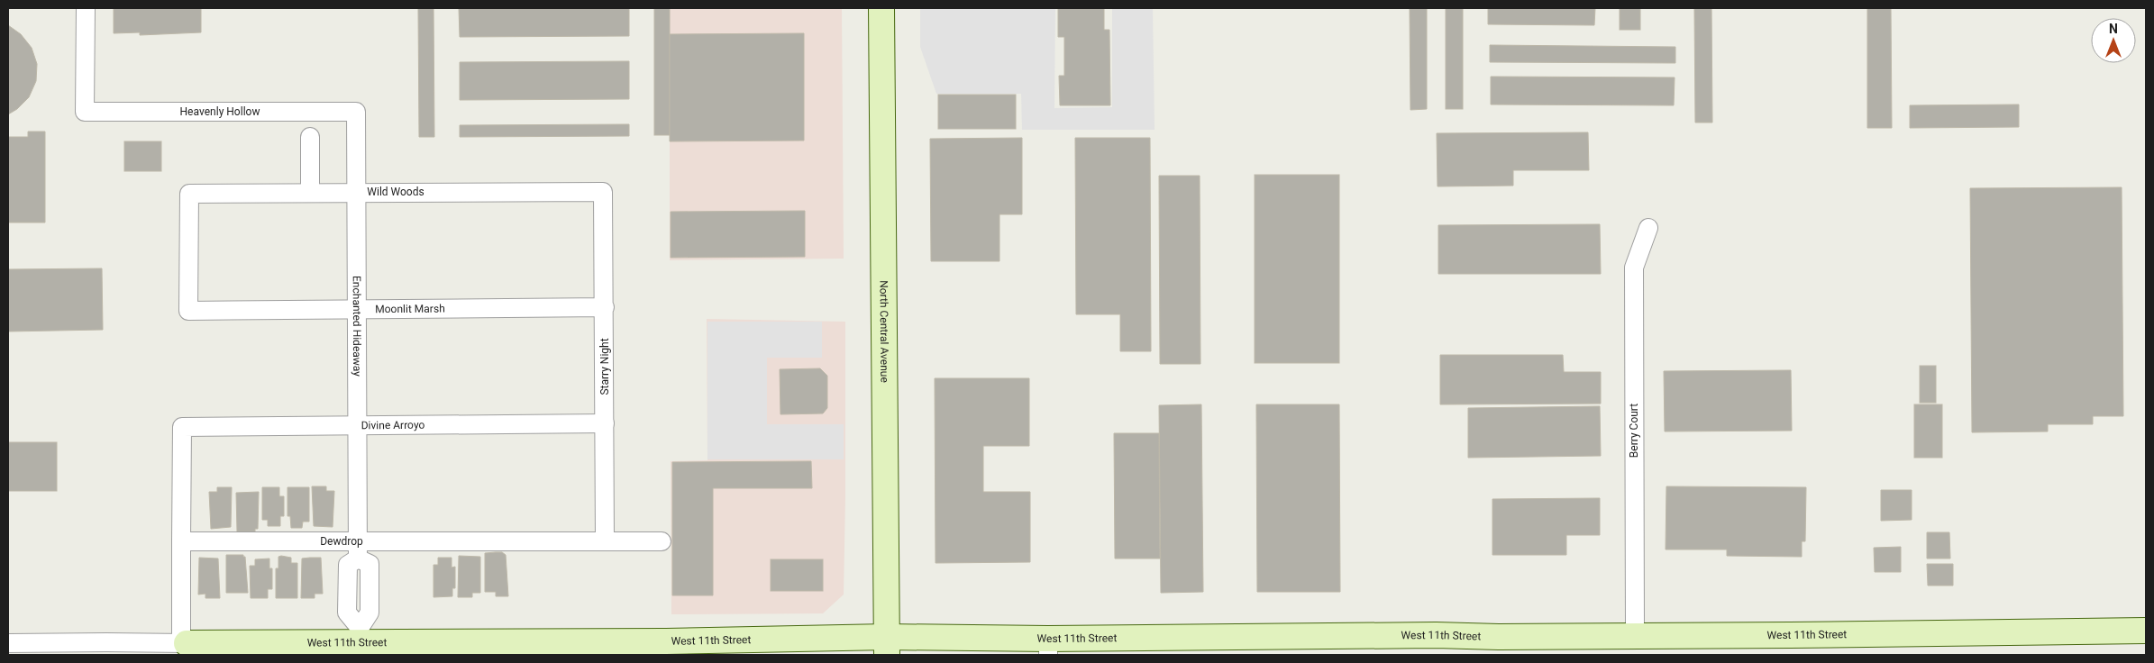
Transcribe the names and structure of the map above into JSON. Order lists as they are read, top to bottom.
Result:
{
  "streets": {
    "street": [
      "Heavenly Hollow",
      "Wild Woods",
      "Moonlit Marsh",
      "Enchanted Hideaway",
      "North Central Avenue",
      "Starry Night",
      "Divine Arroyo",
      "Berry Court",
      "Dewdrop",
      "West 11th Street"
    ]
  },
  "crossings": [
    ["Heavenly Hollow", "Enchanted Hideaway"],
    ["Wild Woods", "Moonlit Marsh"],
    ["Wild Woods", "Enchanted Hideaway"],
    ["Wild Woods", "Starry Night"],
    ["Moonlit Marsh", "Enchanted Hideaway"],
    ["Moonlit Marsh", "Starry Night"],
    ["Enchanted Hideaway", "Divine Arroyo"],
    ["Enchanted Hideaway", "Dewdrop"],
    ["North Central Avenue", "West 11th Street"],
    ["Starry Night", "Divine Arroyo"],
    ["Starry Night", "Dewdrop"],
    ["Divine Arroyo", "Dewdrop"],
    ["Berry Court", "West 11th Street"]
  ],
  "north": "top"
}
